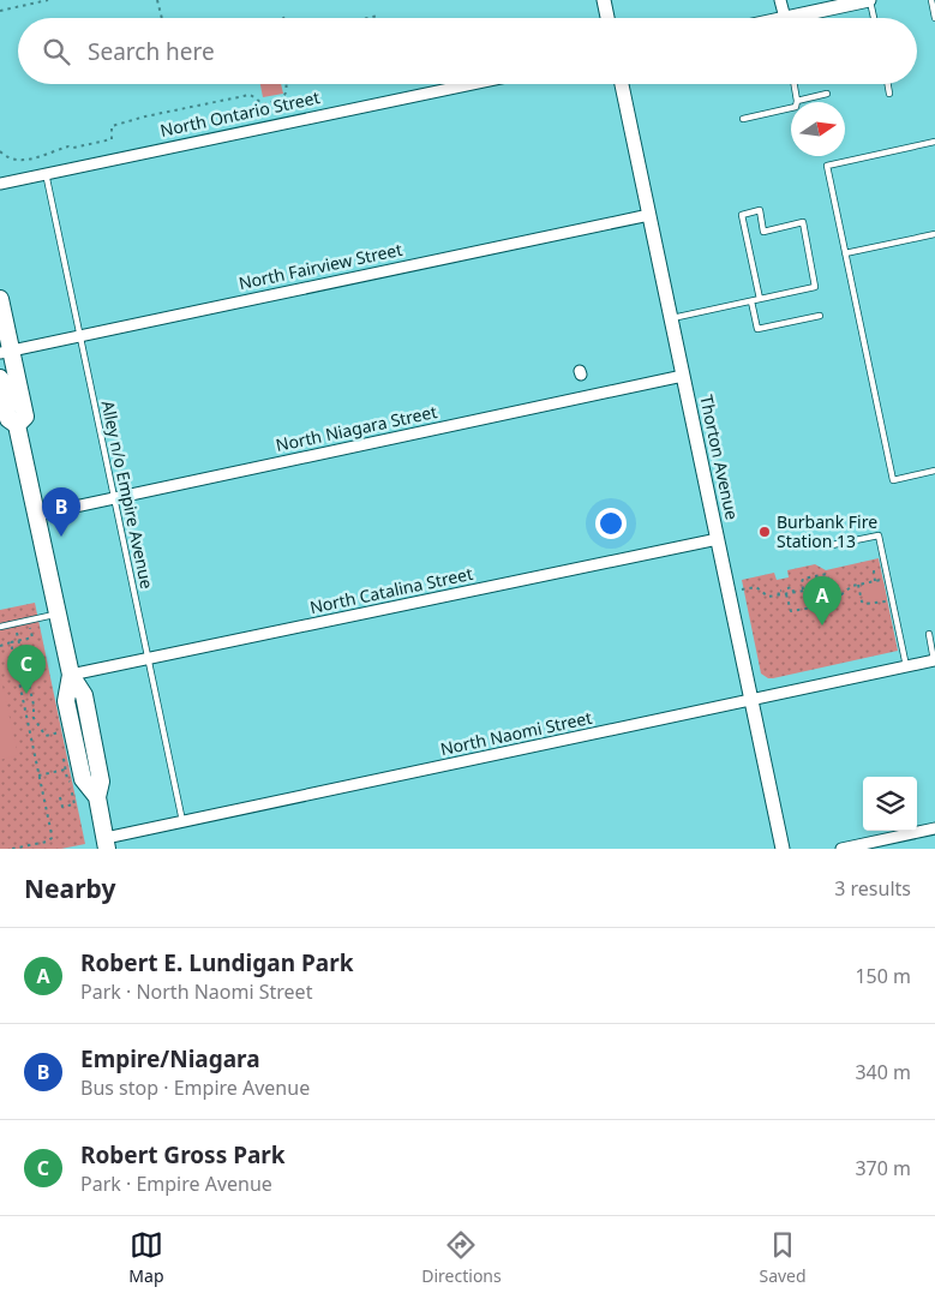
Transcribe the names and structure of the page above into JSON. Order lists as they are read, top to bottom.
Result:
{
  "streets": {
    "street": [
      "North Ontario Street",
      "North Fairview Street",
      "North Niagara Street",
      "Thorton Avenue",
      "North Catalina Street",
      "North Naomi Street"
    ],
    "lane": ["Alley n/o Empire Avenue"]
  },
  "crossings": [
    ["North Ontario Street", "Alley n/o Empire Avenue"],
    ["North Fairview Street", "Thorton Avenue"],
    ["North Fairview Street", "Alley n/o Empire Avenue"],
    ["North Niagara Street", "Thorton Avenue"],
    ["North Niagara Street", "Alley n/o Empire Avenue"],
    ["Thorton Avenue", "North Catalina Street"],
    ["Thorton Avenue", "North Naomi Street"],
    ["Alley n/o Empire Avenue", "North Catalina Street"],
    ["Alley n/o Empire Avenue", "North Naomi Street"]
  ],
  "places": ["Burbank Fire Station 13"],
  "north": "right",
  "page": {
    "search": "Search here",
    "pins": ["B", "A", "C"],
    "heading": ["Nearby", "3 results"],
    "list": [
      {
        "mark": "A",
        "name": "Robert E. Lundigan Park",
        "note": "Park · North Naomi Street",
        "value": "150 m"
      },
      {
        "mark": "B",
        "name": "Empire/Niagara",
        "note": "Bus stop · Empire Avenue",
        "value": "340 m"
      },
      {
        "mark": "C",
        "name": "Robert Gross Park",
        "note": "Park · Empire Avenue",
        "value": "370 m"
      }
    ],
    "nav": ["Map", "Directions", "Saved"]
  }
}
